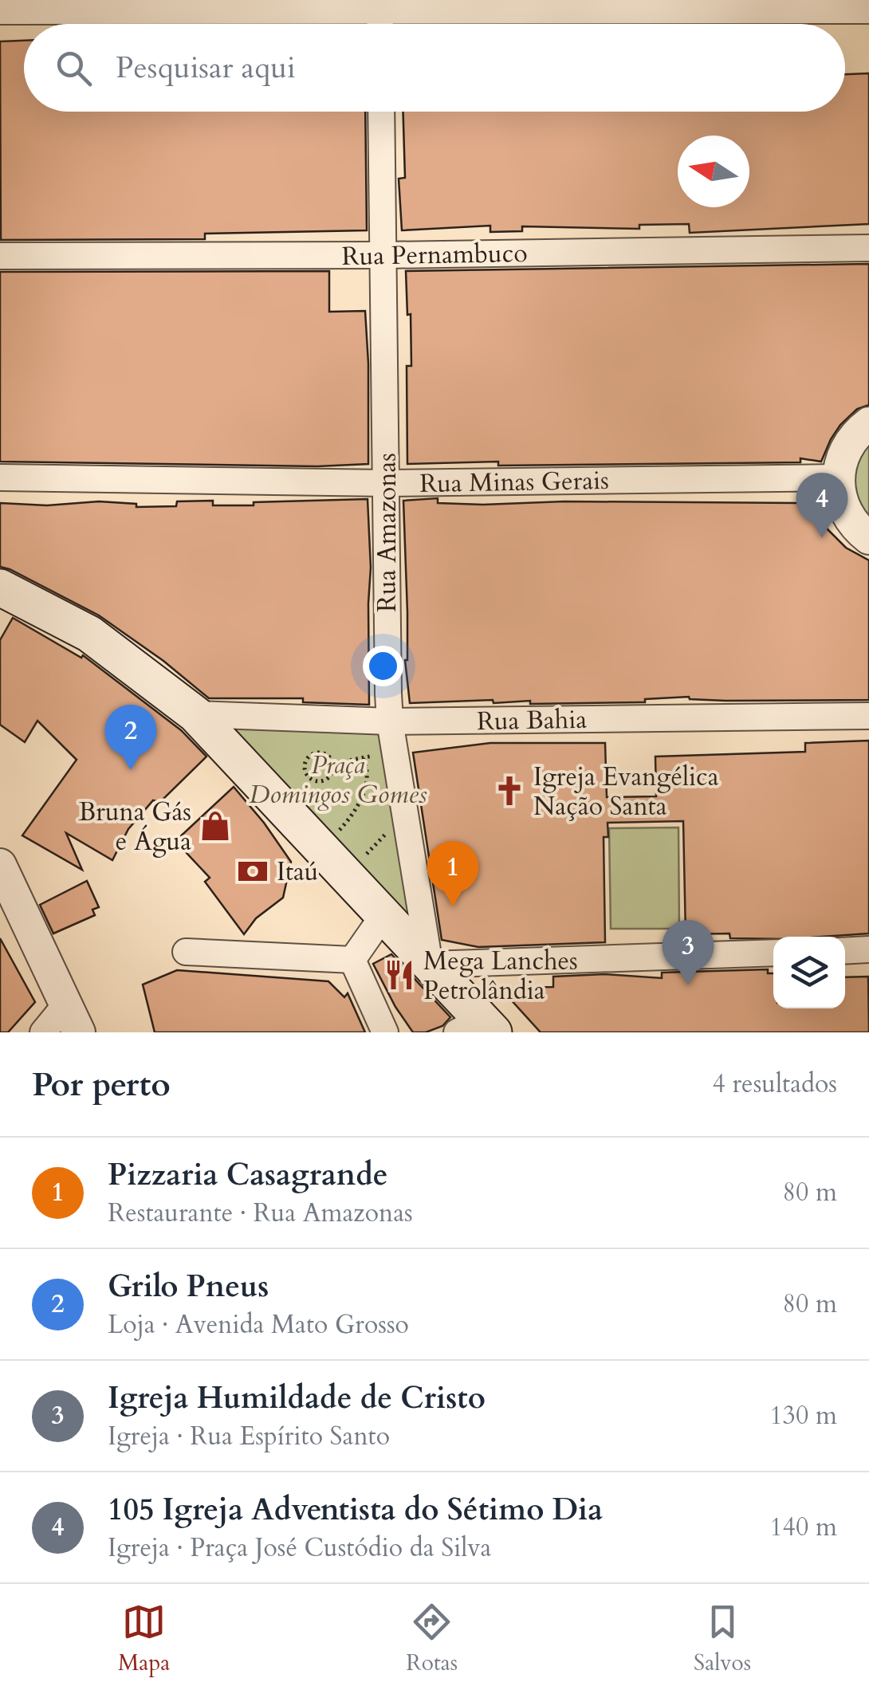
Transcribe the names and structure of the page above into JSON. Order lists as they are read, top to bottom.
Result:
{
  "streets": {
    "street": [
      "Rua Pernambuco",
      "Rua Minas Gerais",
      "Rua Amazonas",
      "Rua Bahia"
    ]
  },
  "crossings": [
    ["Rua Pernambuco", "Rua Amazonas"],
    ["Rua Minas Gerais", "Rua Amazonas"],
    ["Rua Amazonas", "Rua Bahia"]
  ],
  "parks": ["Praça Domingos Gomes"],
  "places": {
    "church": ["Igreja Evangélica Nação Santa"],
    "shop": ["Bruna Gás e Água"],
    "bank": ["Itaú"],
    "restaurant": ["Mega Lanches Petrolândia"]
  },
  "north": "left",
  "page": {
    "search": "Pesquisar aqui",
    "pins": [
      "4",
      "2",
      "1",
      "3"
    ],
    "heading": ["Por perto", "4 resultados"],
    "list": [
      {
        "mark": "1",
        "name": "Pizzaria Casagrande",
        "note": "Restaurante · Rua Amazonas",
        "value": "80 m"
      },
      {
        "mark": "2",
        "name": "Grilo Pneus",
        "note": "Loja · Avenida Mato Grosso",
        "value": "80 m"
      },
      {
        "mark": "3",
        "name": "Igreja Humildade de Cristo",
        "note": "Igreja · Rua Espírito Santo",
        "value": "130 m"
      },
      {
        "mark": "4",
        "name": "105 Igreja Adventista do Sétimo Dia",
        "note": "Igreja · Praça José Custódio da Silva",
        "value": "140 m"
      }
    ],
    "nav": ["Mapa", "Rotas", "Salvos"]
  }
}
